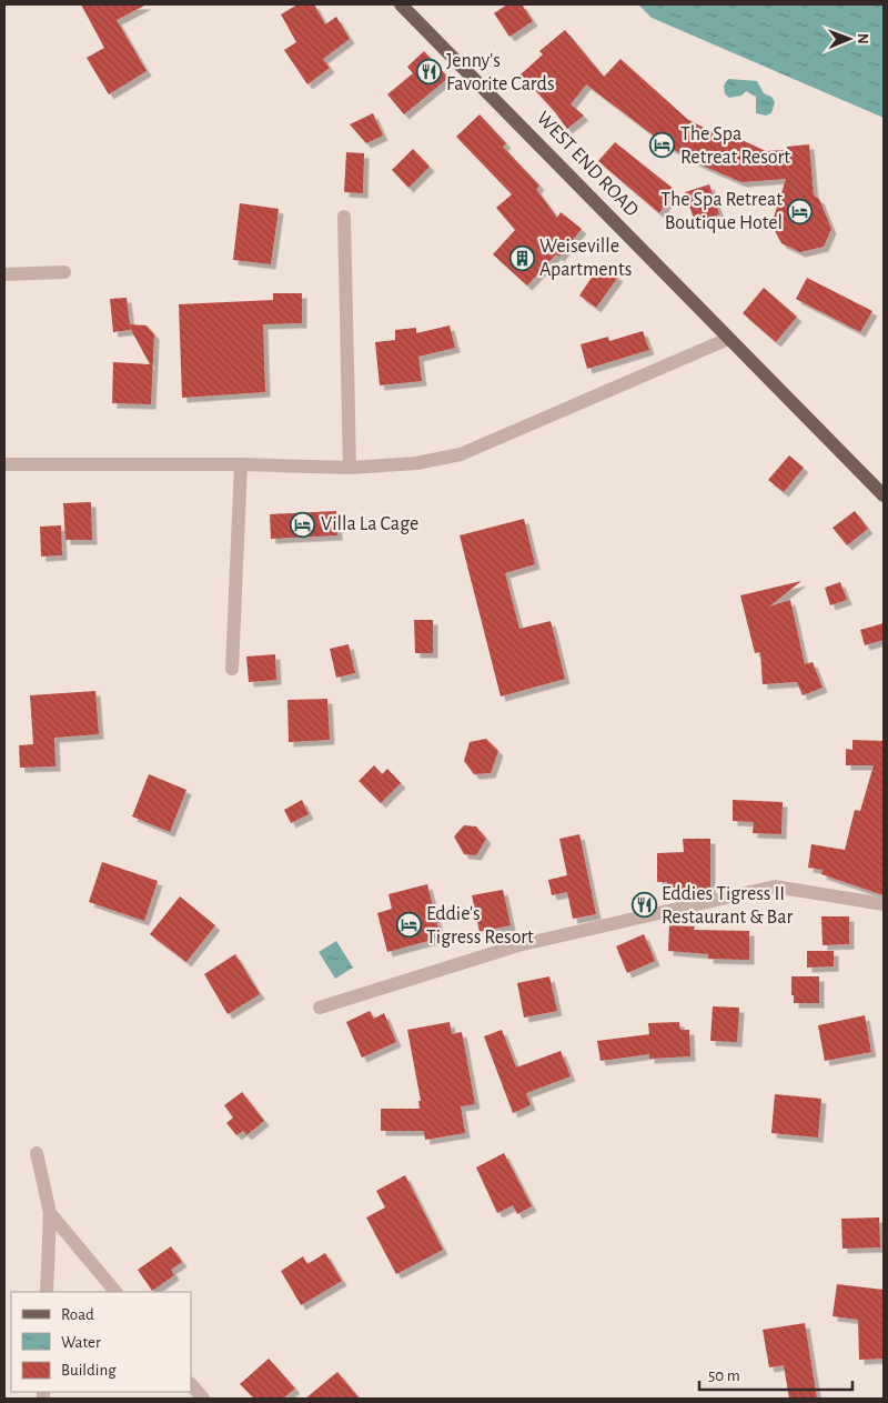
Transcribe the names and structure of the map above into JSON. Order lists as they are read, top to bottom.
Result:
{
  "streets": {
    "main road": ["WEST END ROAD"]
  },
  "places": {
    "restaurant": ["Jenny's Favorite Cards", "Eddies Tigress II Restaurant & Bar"],
    "hotel": [
      "The Spa Retreat Resort",
      "The Spa Retreat Boutique Hotel",
      "Villa La Cage",
      "Eddie's Tigress Resort"
    ],
    "building": ["Weiseville Apartments"]
  },
  "legend": ["Road", "Water", "Building"],
  "scale_bar": "50 m",
  "north": "right"
}
